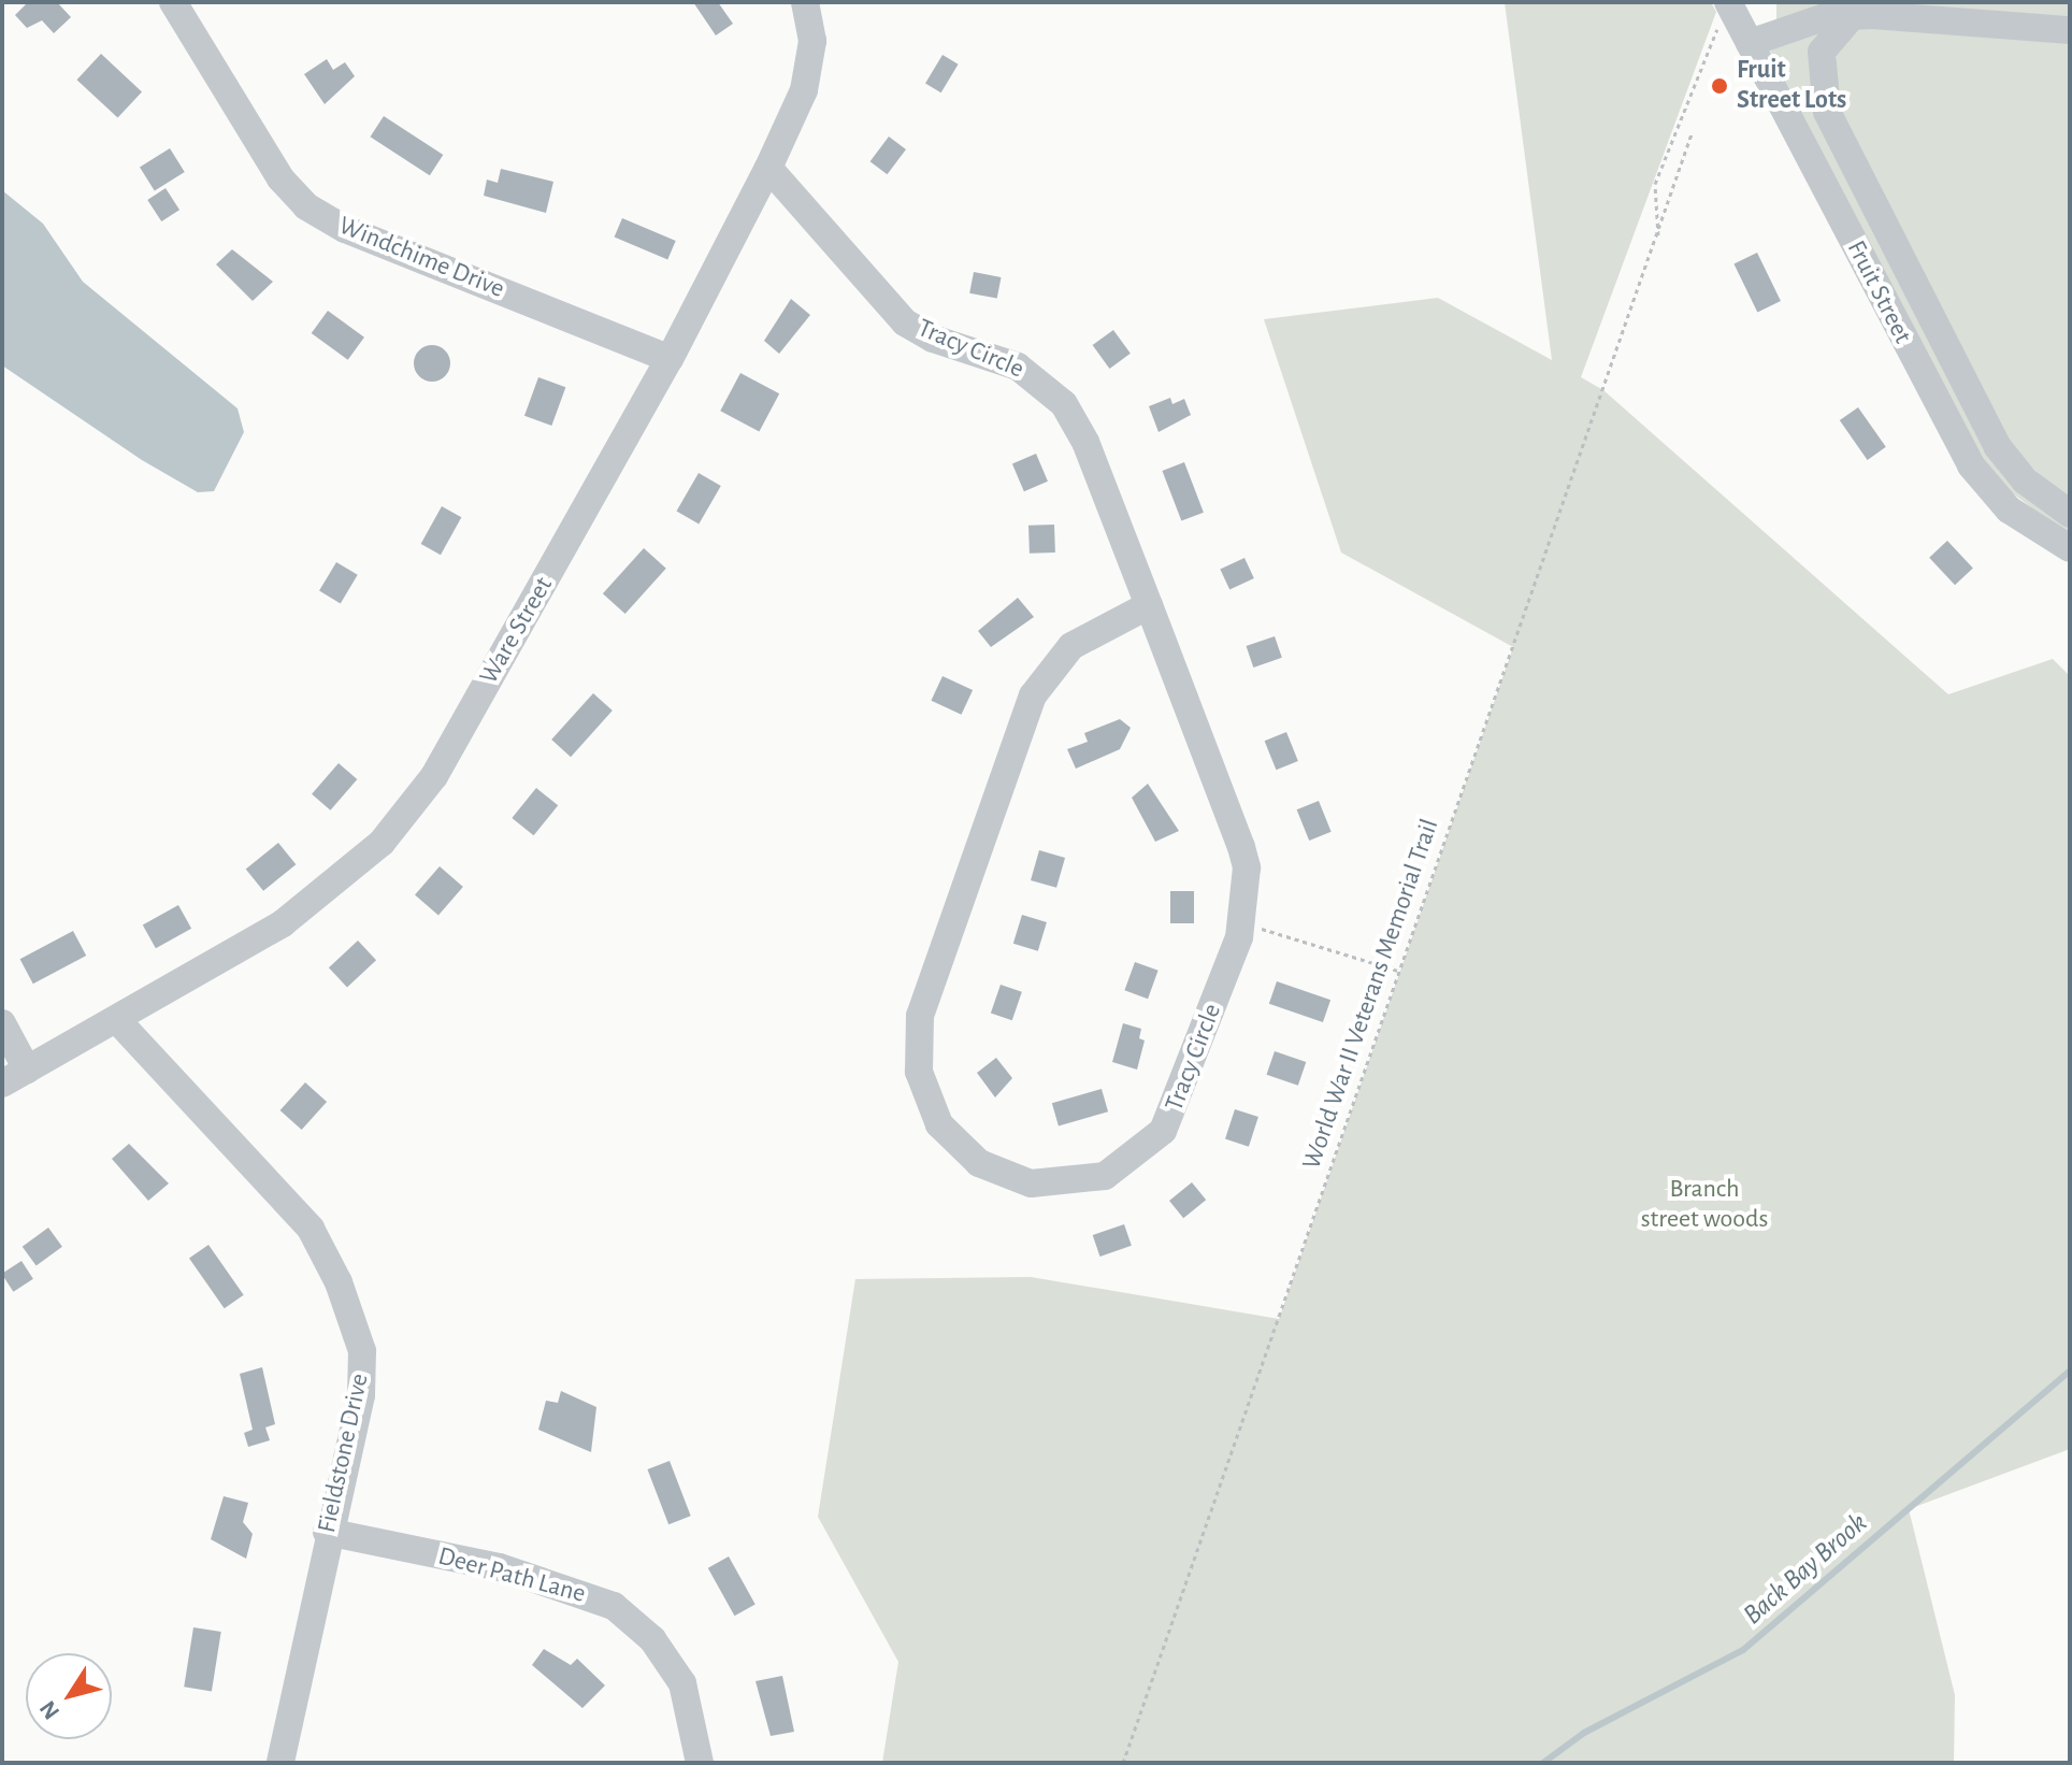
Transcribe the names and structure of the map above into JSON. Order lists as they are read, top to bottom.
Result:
{
  "streets": {
    "street": [
      "Windchime Drive",
      "Fruit Street",
      "Tracy Circle",
      "Ware Street",
      "Fieldstone Drive",
      "Deer Path Lane"
    ],
    "path": ["World War II Veterans Memorial Trail"]
  },
  "crossings": [
    ["Windchime Drive", "Ware Street"],
    ["Fruit Street", "World War II Veterans Memorial Trail"],
    ["Tracy Circle", "Ware Street"],
    ["Ware Street", "Fieldstone Drive"],
    ["Fieldstone Drive", "Deer Path Lane"]
  ],
  "water": ["Back Bay Brook"],
  "parks": ["Branch street woods"],
  "places": ["Fruit Street Lots"],
  "north": "bottom left"
}
